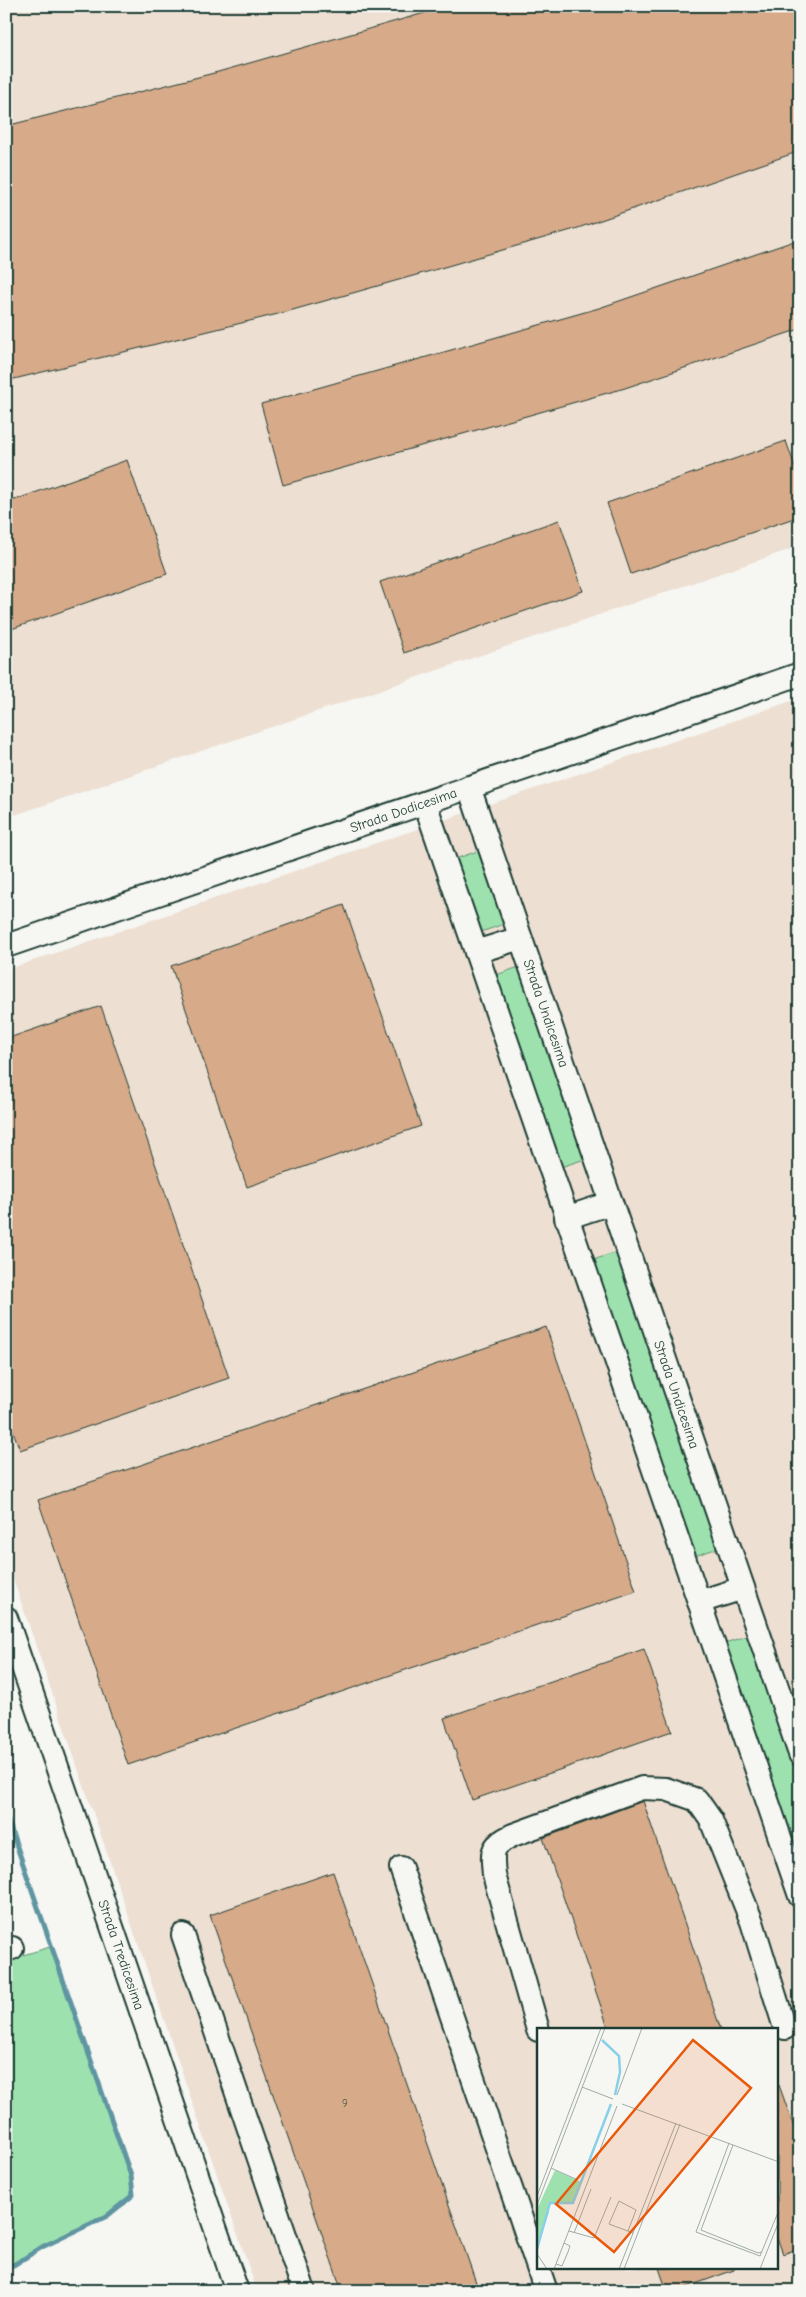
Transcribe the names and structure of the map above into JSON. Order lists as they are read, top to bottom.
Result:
{
  "streets": {
    "street": ["Strada Dodicesima", "Strada Undicesima", "Strada Tredicesima"]
  },
  "crossings": [
    ["Strada Dodicesima", "Strada Undicesima"]
  ],
  "house_numbers": ["9"]
}
